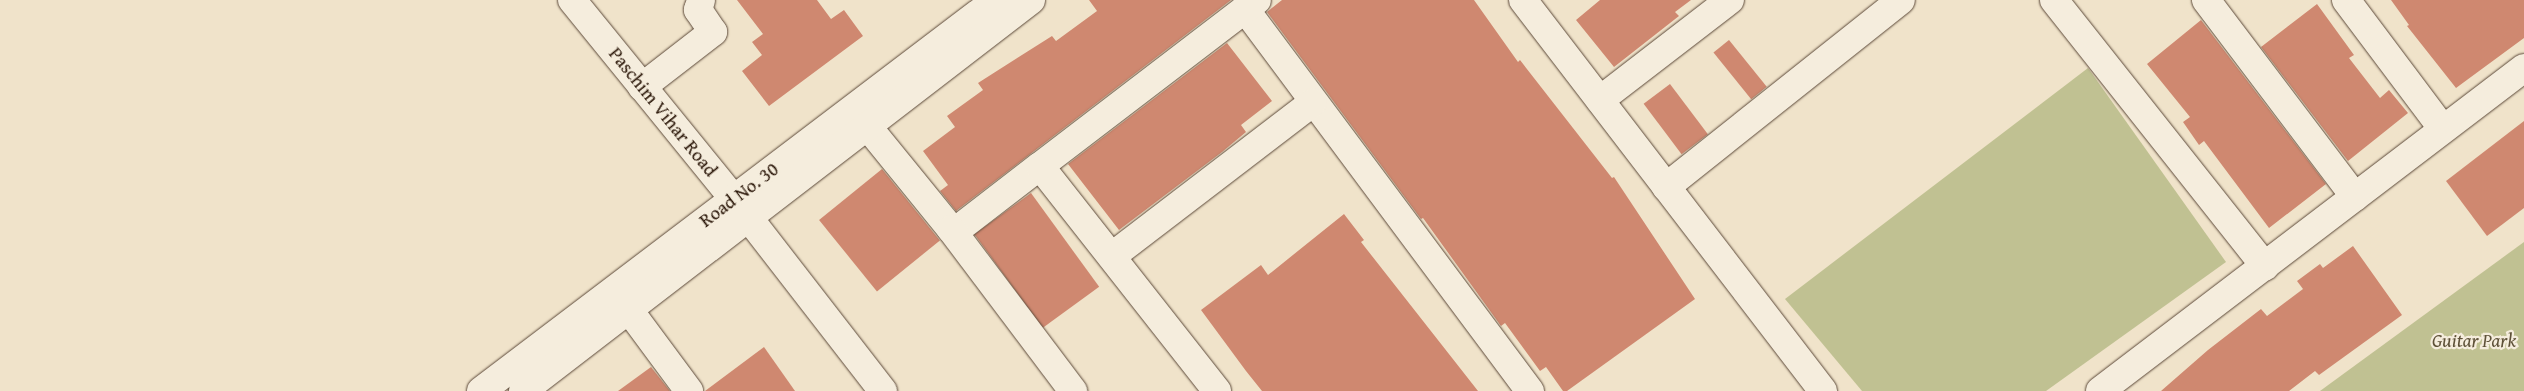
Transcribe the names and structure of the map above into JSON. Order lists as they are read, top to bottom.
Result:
{
  "streets": {
    "street": ["Paschim Vihar Road", "Road No. 30"]
  },
  "crossings": [
    ["Paschim Vihar Road", "Road No. 30"]
  ],
  "parks": ["Guitar Park"]
}
